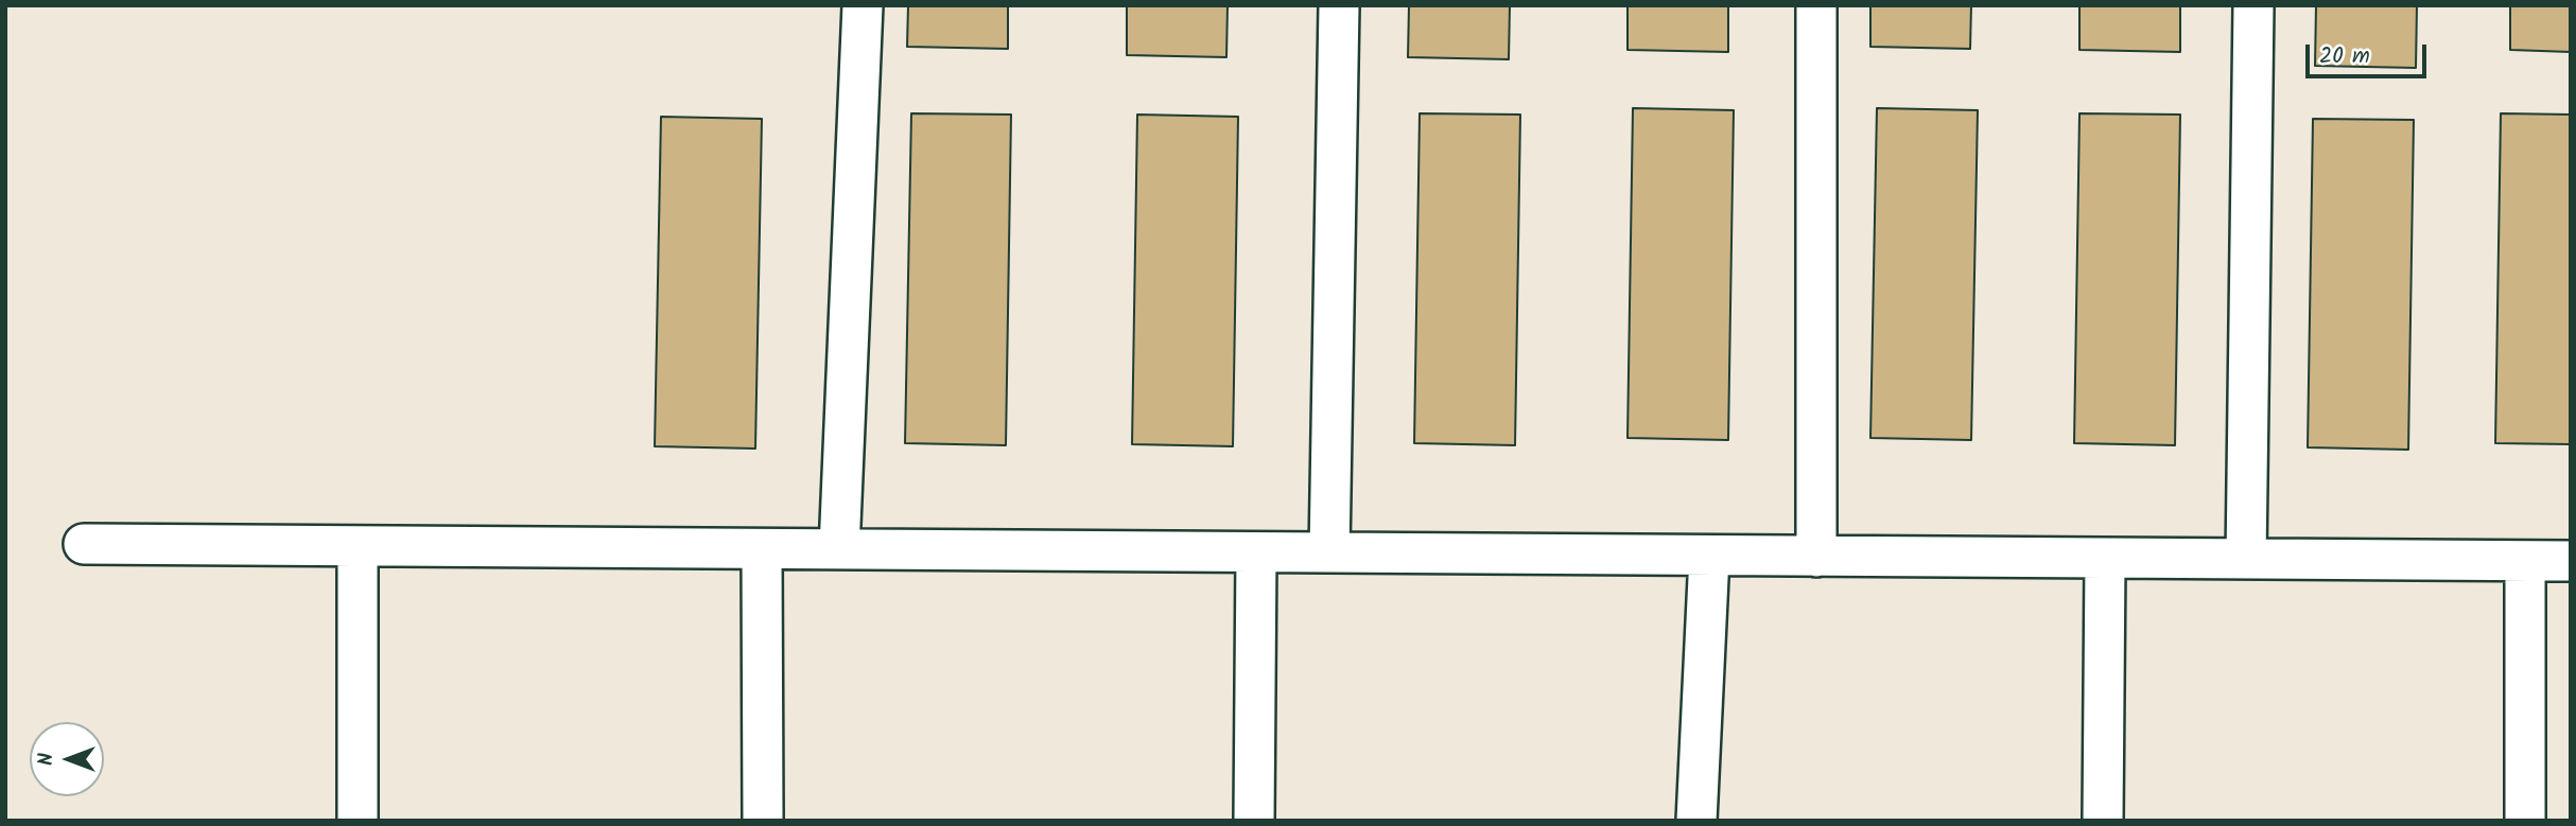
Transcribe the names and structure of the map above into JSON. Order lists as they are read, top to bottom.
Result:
{
  "scale_bar": "20 m",
  "north": "left"
}
